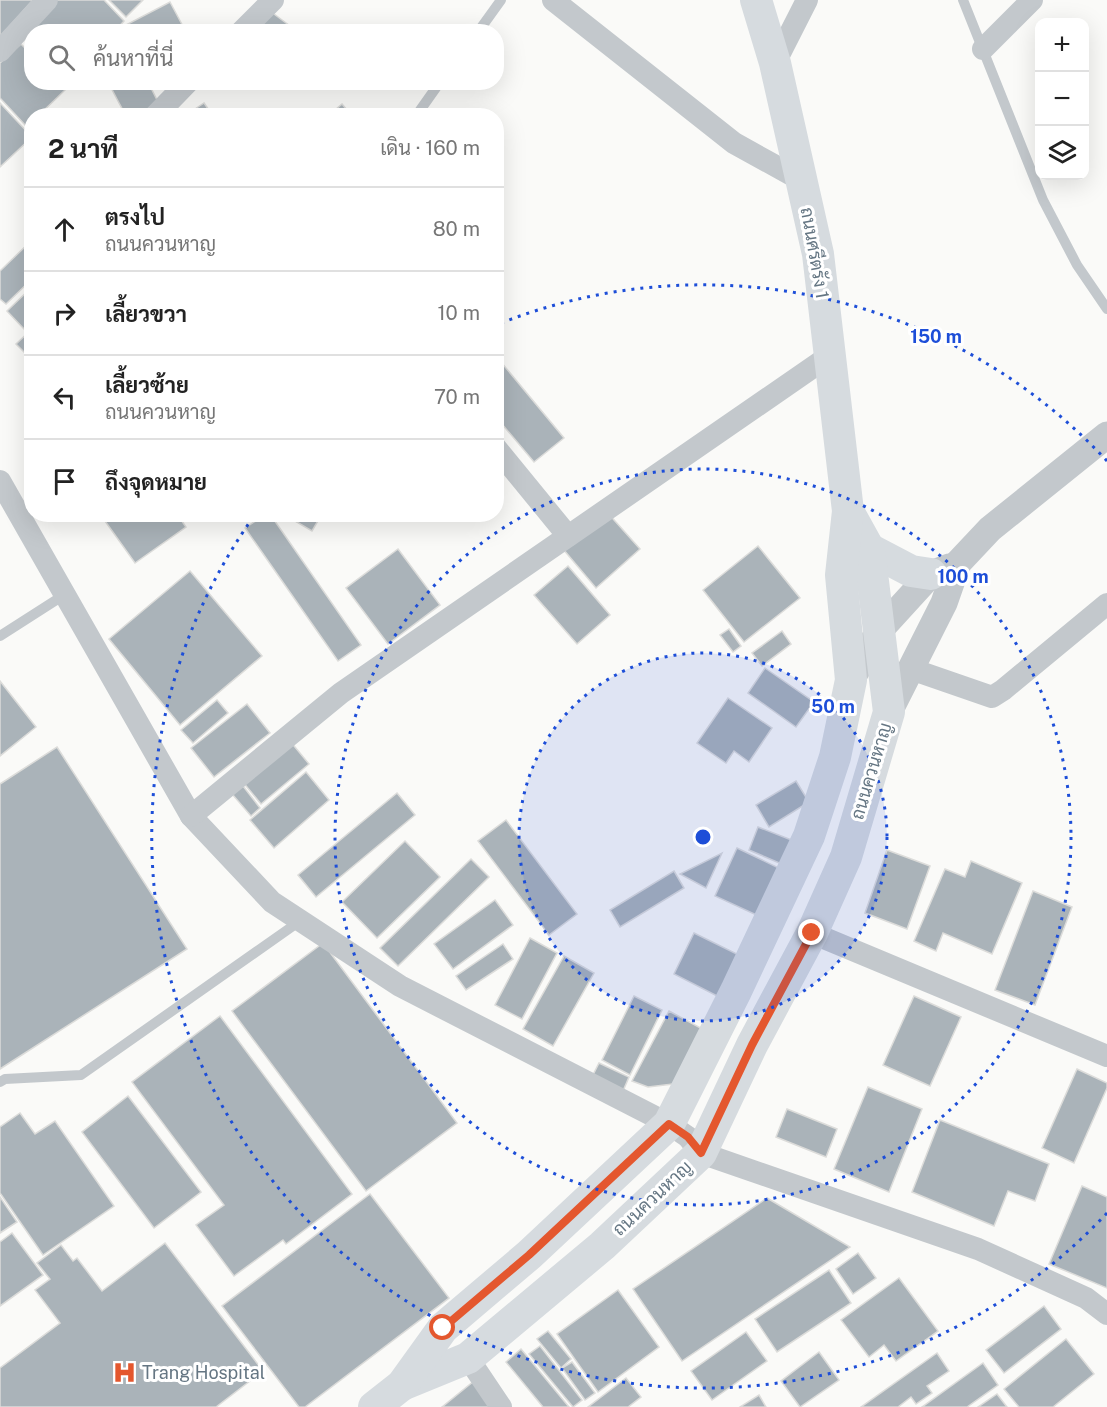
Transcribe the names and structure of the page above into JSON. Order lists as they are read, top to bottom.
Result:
{
  "streets": {
    "main road": ["ถนนศรีตรัง 1", "ถนนควนหาญ"]
  },
  "crossings": [
    ["ถนนศรีตรัง 1", "ถนนควนหาญ"]
  ],
  "places": {
    "hospital": ["Trang Hospital"]
  },
  "page": {
    "map_buttons": ["+", "−"],
    "search": "ค้นหาที่นี่",
    "heading": ["2 นาที", "เดิน · 160 m"],
    "list": [
      ["ตรงไป", "ถนนควนหาญ", "80 m"],
      ["เลี้ยวขวา", "10 m"],
      ["เลี้ยวซ้าย", "ถนนควนหาญ", "70 m"],
      "ถึงจุดหมาย"
    ]
  },
  "rings": ["150 m", "100 m", "50 m"]
}
